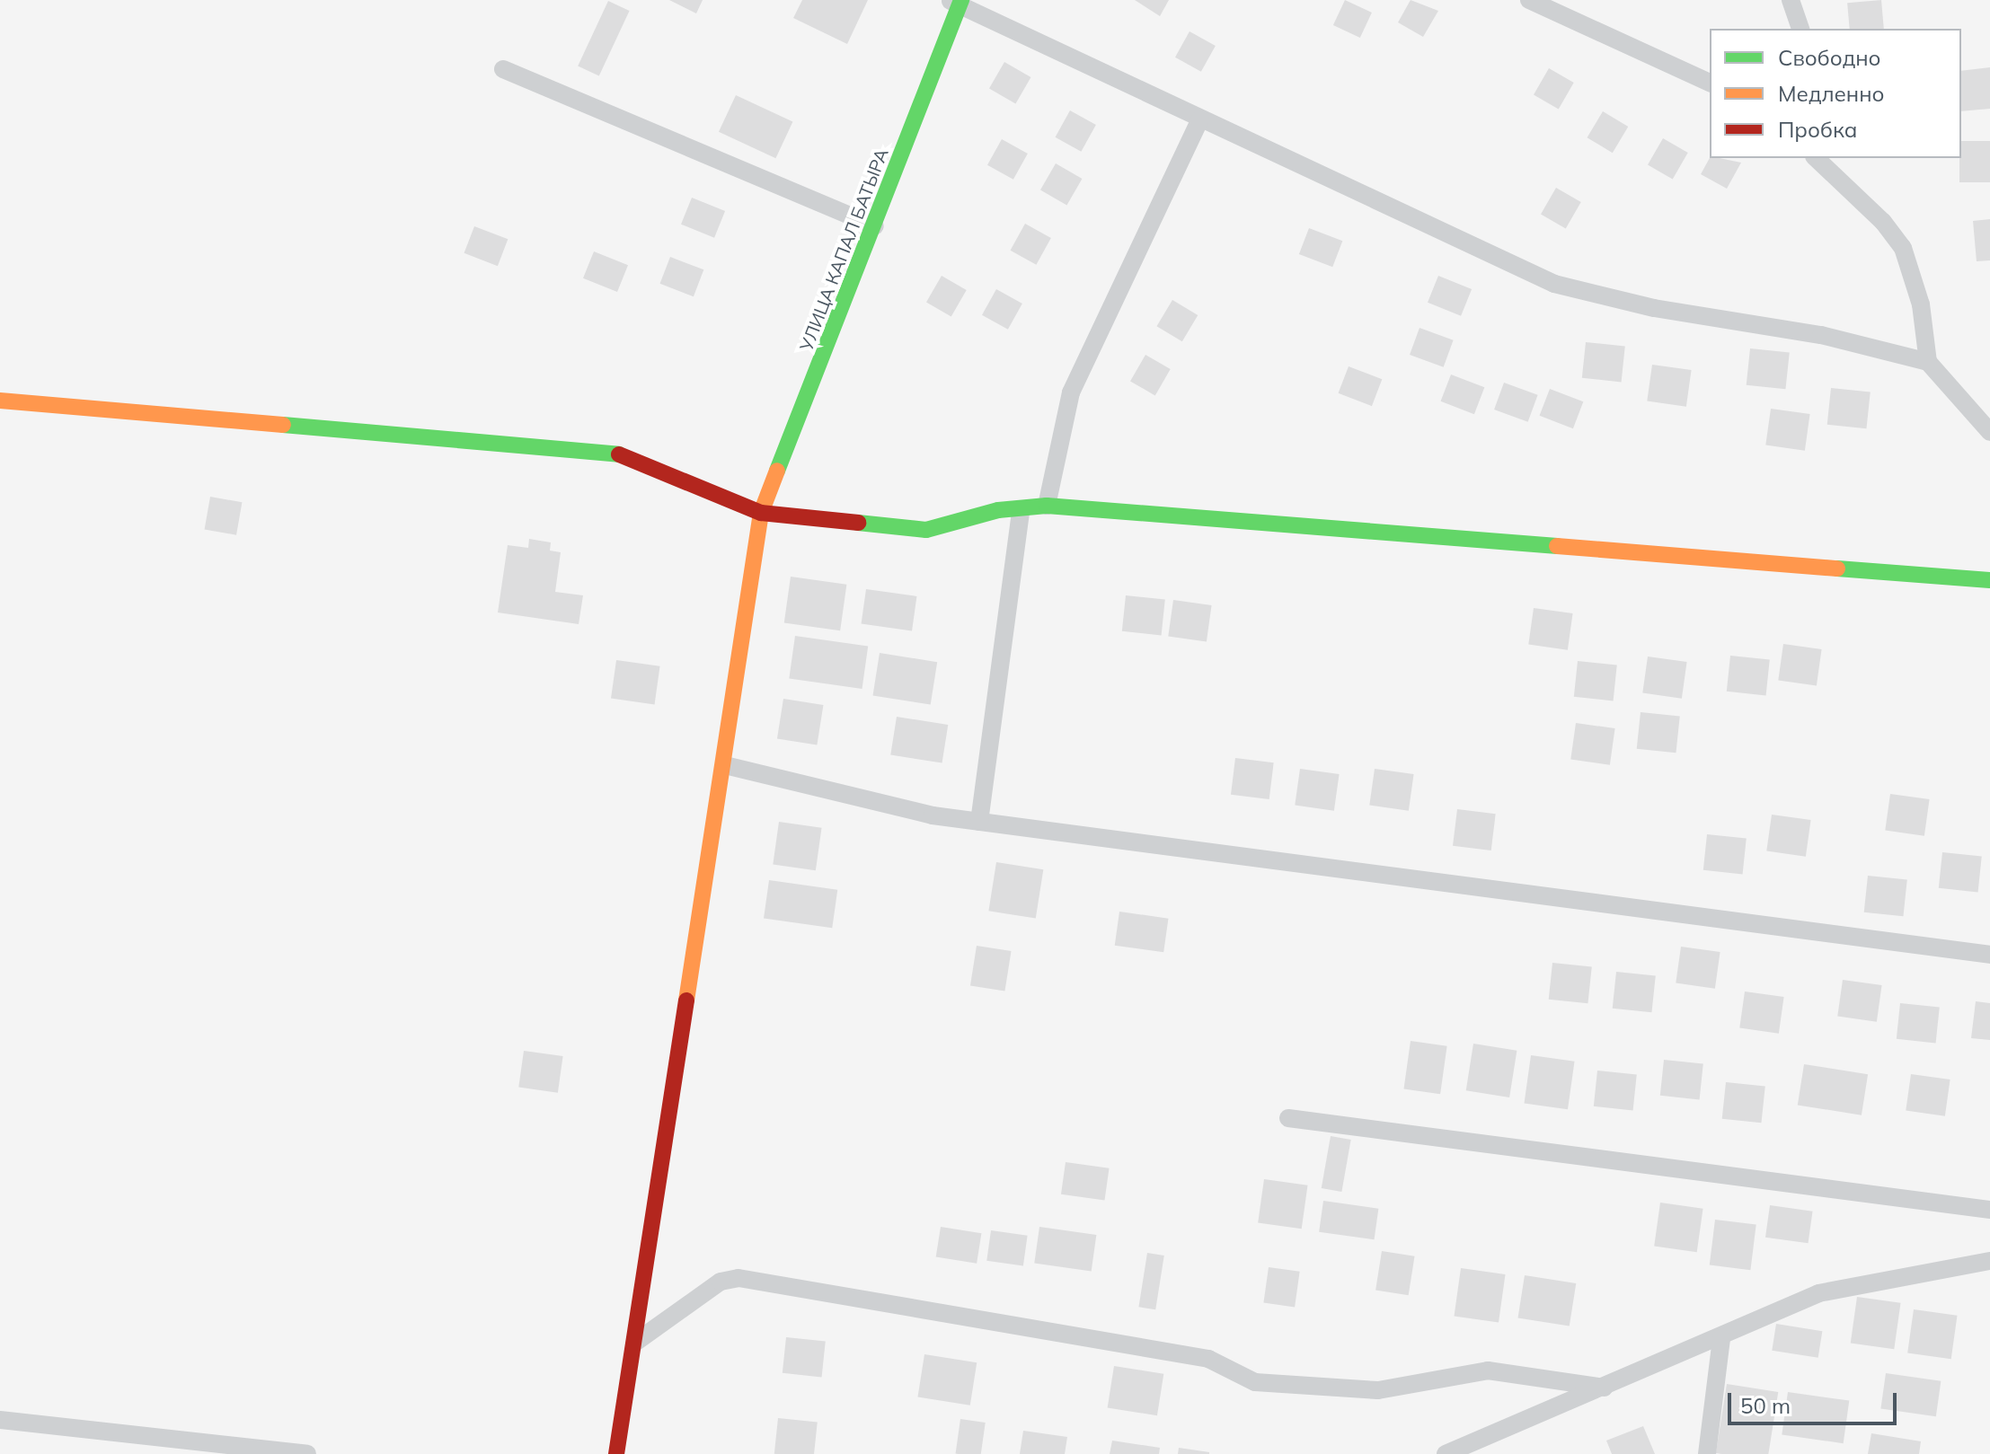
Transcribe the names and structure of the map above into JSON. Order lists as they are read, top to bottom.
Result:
{
  "streets": {
    "street": ["УЛИЦА КАПАЛ БАТЫРА"]
  },
  "legend": ["Свободно", "Медленно", "Пробка"],
  "scale_bar": "50 m"
}
